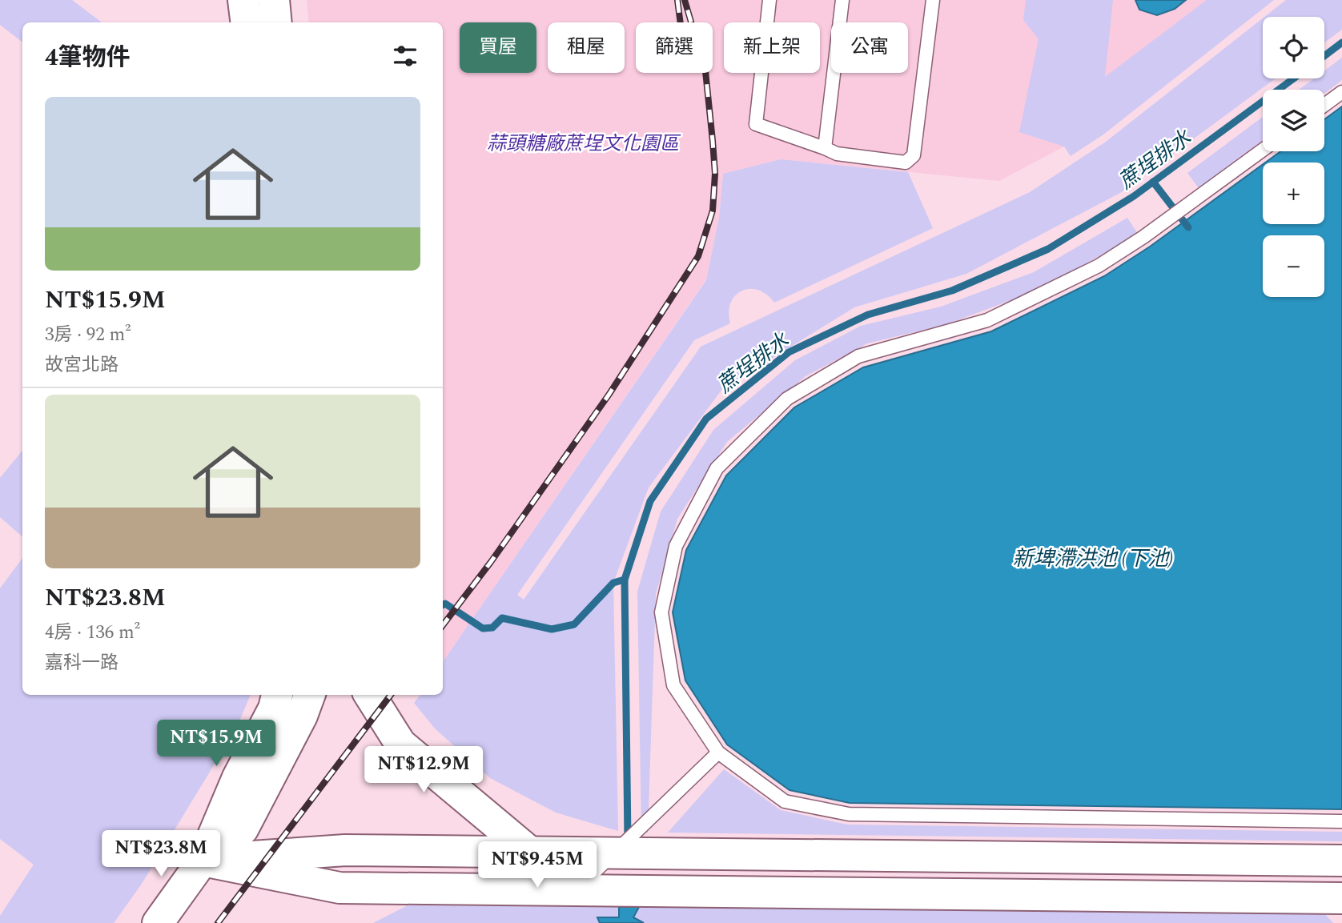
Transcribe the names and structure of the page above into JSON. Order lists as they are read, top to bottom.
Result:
{
  "water": ["蔗埕排水", "新埤滯洪池 (下池)"],
  "parks": ["蒜頭糖廠蔗埕文化園區"],
  "page": {
    "map_buttons": ["+", "−"],
    "chip": [
      "買屋",
      "租屋",
      "篩選",
      "新上架",
      "公寓"
    ],
    "heading": "4筆物件",
    "list": [
      {
        "name": "NT$15.9M",
        "note": "3房 · 92 m² · 故宮北路"
      },
      {
        "name": "NT$23.8M",
        "note": "4房 · 136 m² · 嘉科一路"
      }
    ],
    "price": [
      "NT$15.9M",
      "NT$12.9M",
      "NT$23.8M",
      "NT$9.45M"
    ]
  }
}
